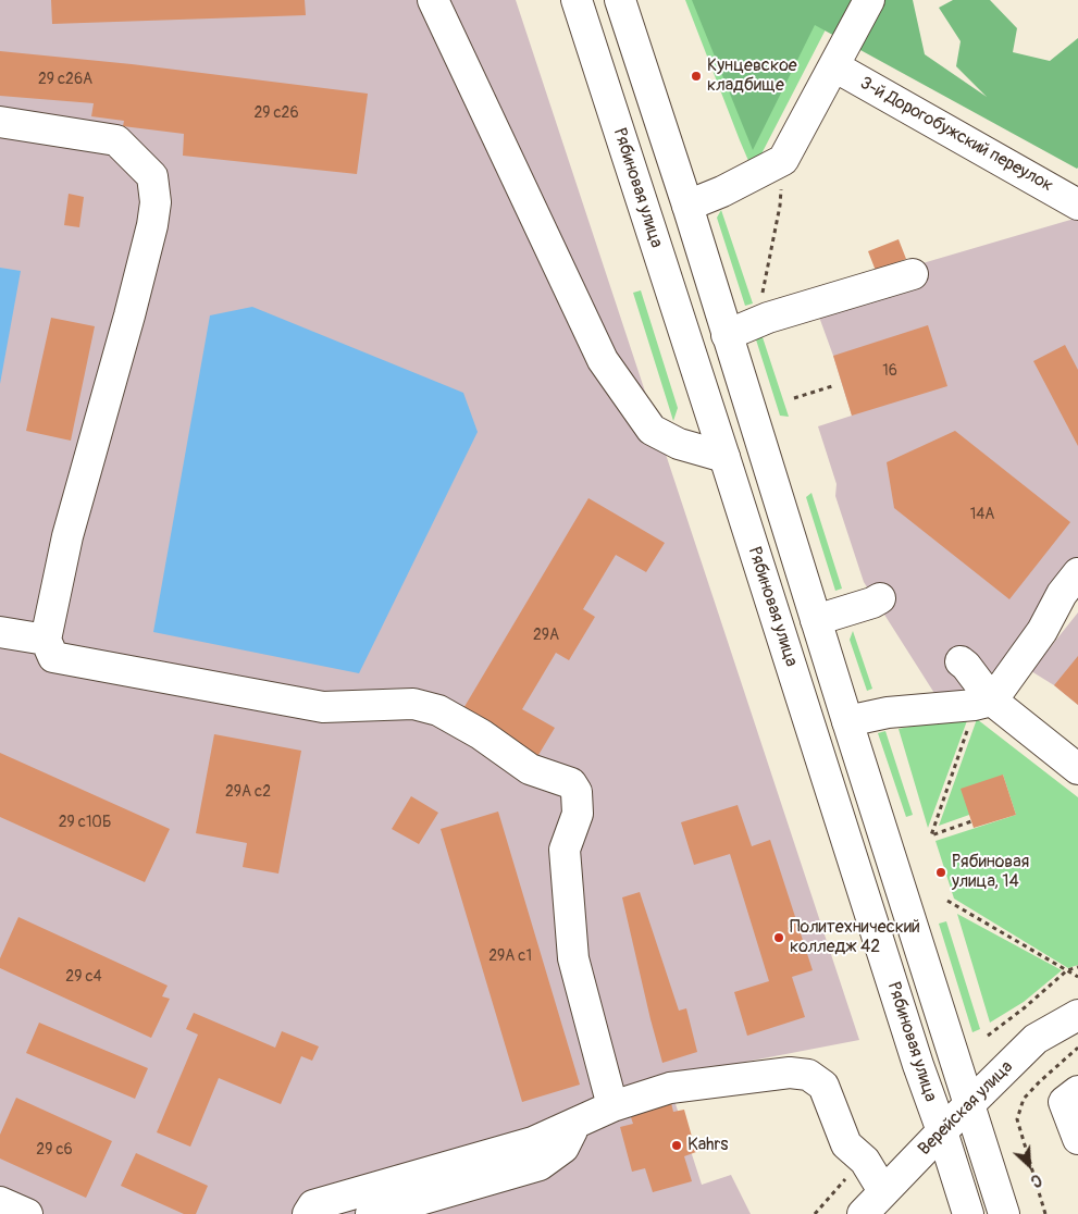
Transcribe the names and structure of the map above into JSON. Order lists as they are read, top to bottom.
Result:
{
  "streets": {
    "main road": ["3-й Дорогобужский переулок", "Рябиновая улица", "Верейская улица"]
  },
  "crossings": [
    ["Рябиновая улица", "Верейская улица"]
  ],
  "places": [
    "Кунцевское кладбище",
    "Рябиновая улица, 14",
    "Политехнический колледж 42",
    "Kahrs"
  ],
  "house_numbers": [
    "29 с26А",
    "29 с26",
    "16",
    "14А",
    "29А",
    "29А с2",
    "29 с10Б",
    "29А с1",
    "29 с4",
    "29 с6"
  ],
  "north": "bottom right"
}
